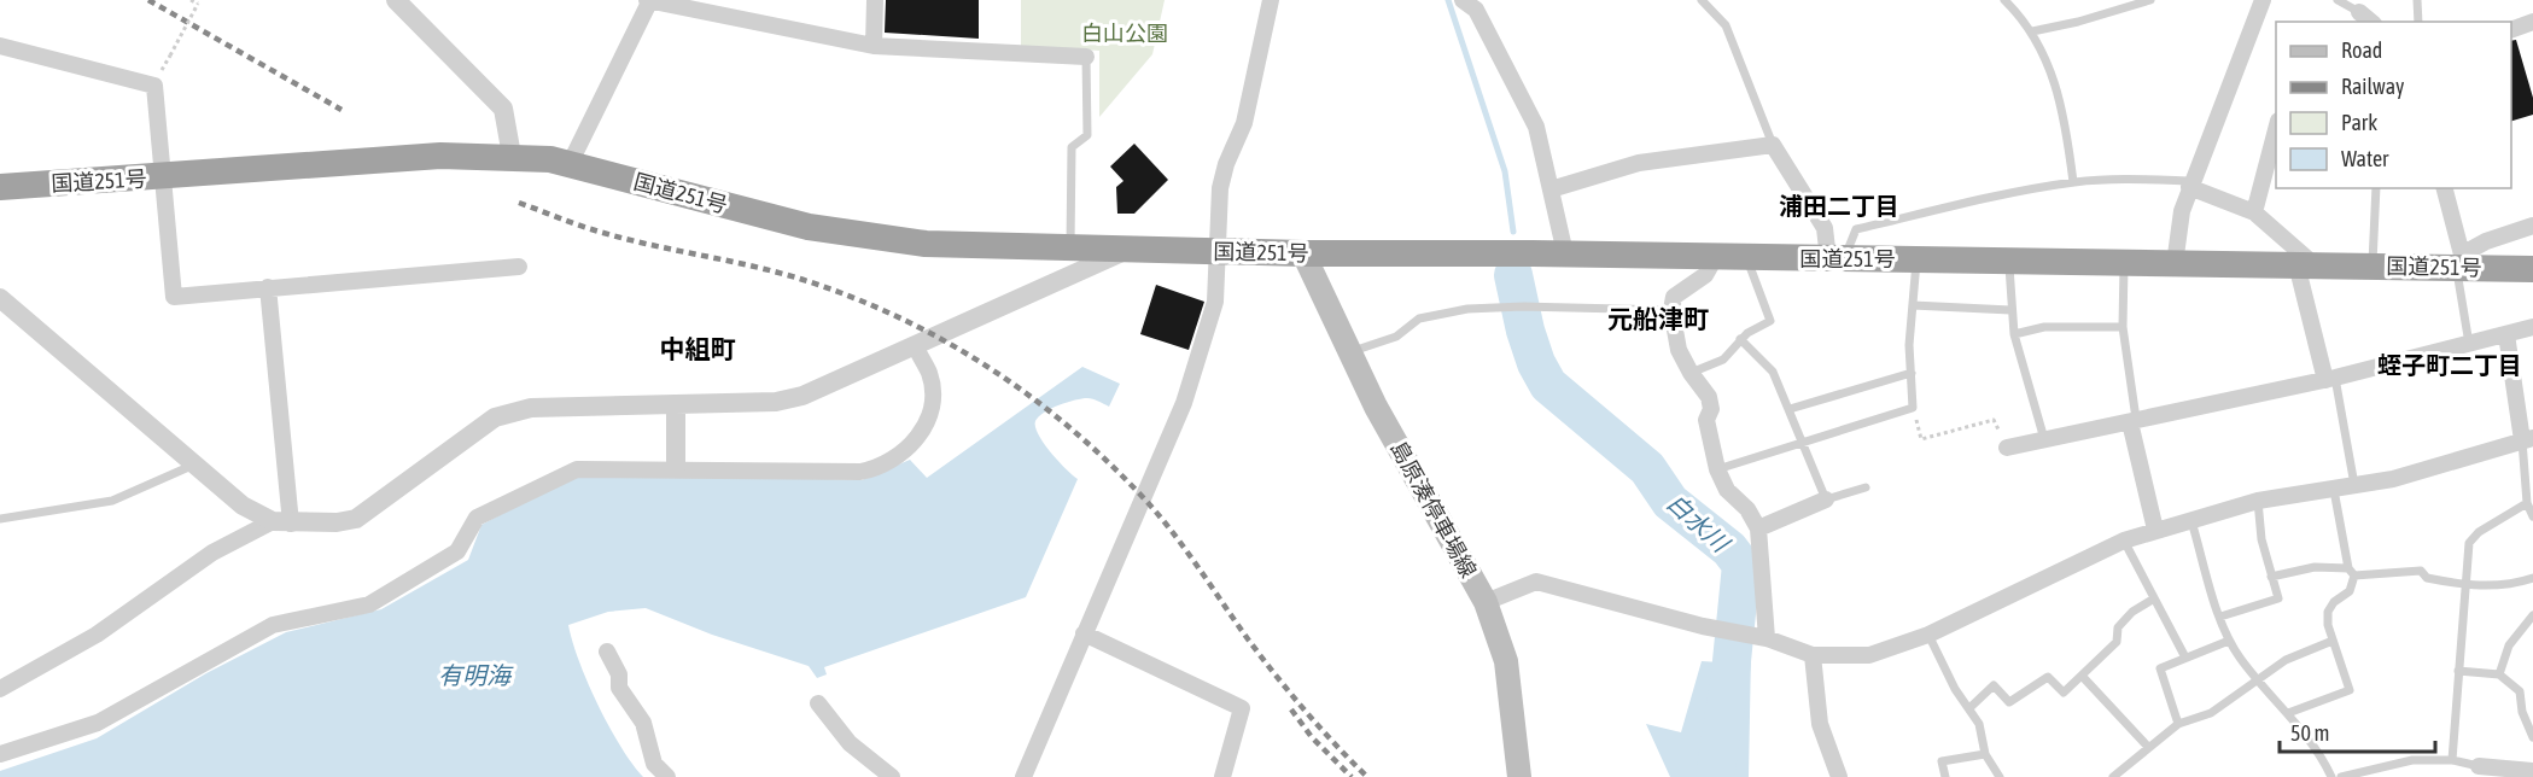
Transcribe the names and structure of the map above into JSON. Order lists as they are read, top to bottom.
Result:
{
  "streets": {
    "highway": ["国道251号"],
    "main road": ["島原湊停車場線"]
  },
  "crossings": [
    ["国道251号", "島原湊停車場線"]
  ],
  "districts": [
    "浦田二丁目",
    "元船津町",
    "中組町",
    "蛭子町二丁目"
  ],
  "water": ["白水川", "有明海"],
  "parks": ["白山公園"],
  "legend": [
    "Road",
    "Railway",
    "Park",
    "Water"
  ],
  "scale_bar": "50 m"
}
